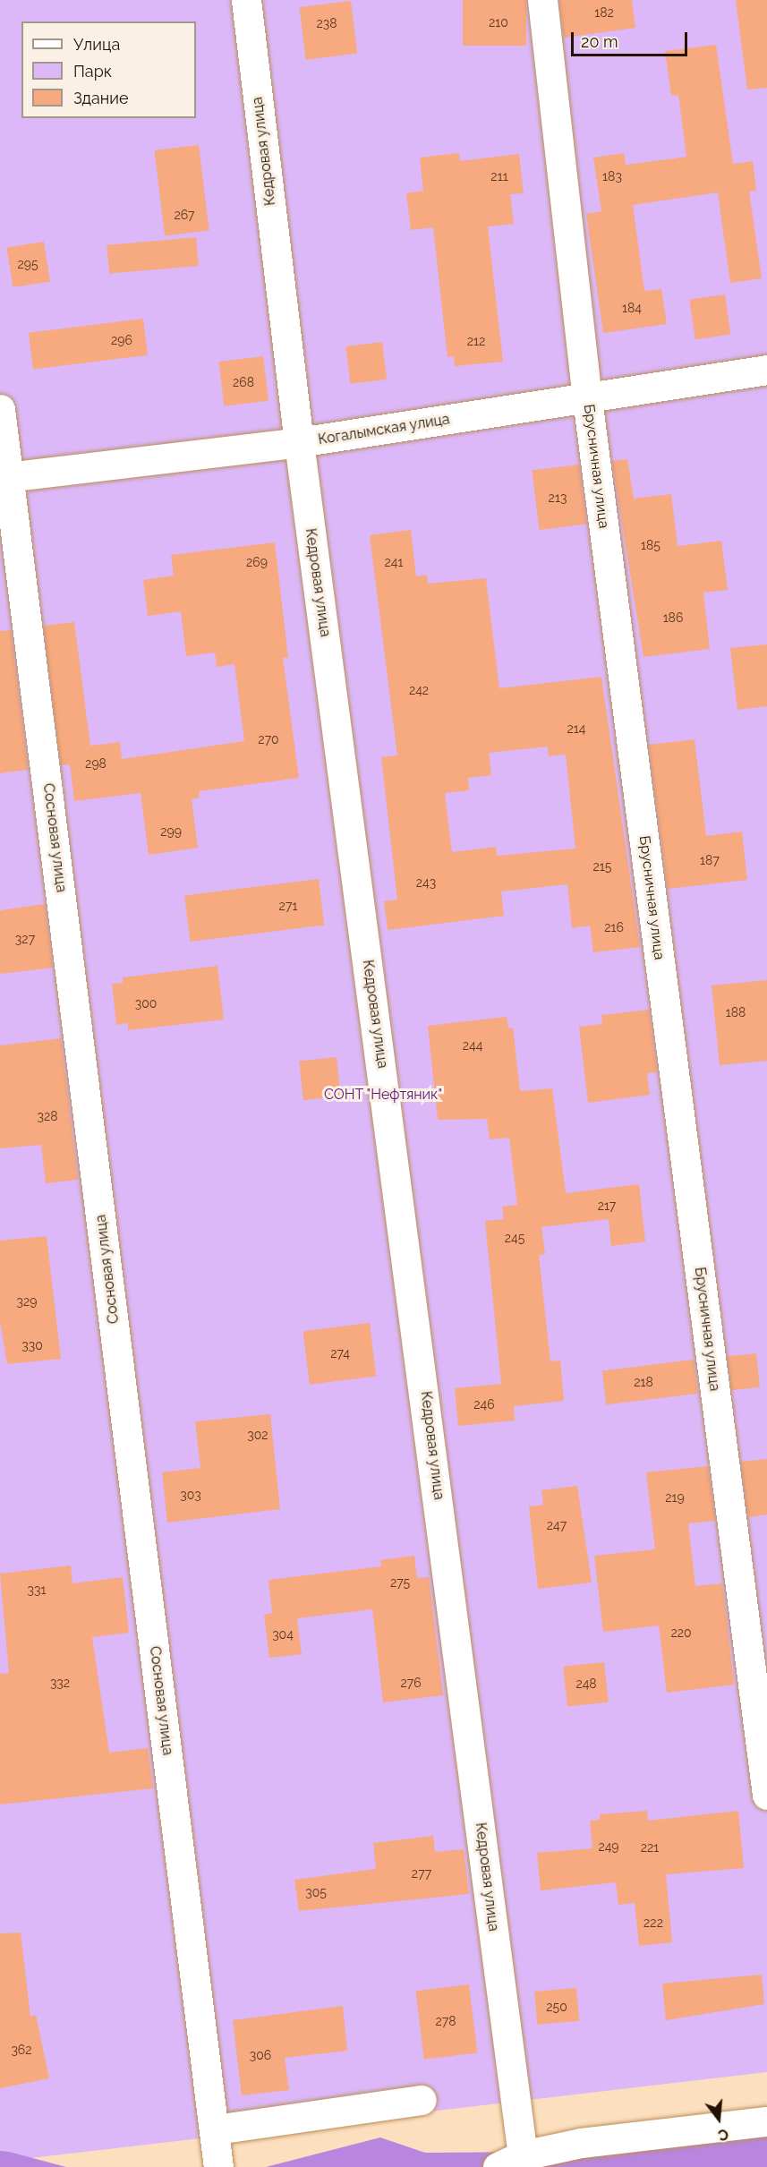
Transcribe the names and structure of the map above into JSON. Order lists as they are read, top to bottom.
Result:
{
  "streets": {
    "street": [
      "Кедровая улица",
      "Когалымская улица",
      "Брусничная улица",
      "Сосновая улица"
    ]
  },
  "crossings": [
    ["Кедровая улица", "Когалымская улица"],
    ["Когалымская улица", "Брусничная улица"],
    ["Когалымская улица", "Сосновая улица"]
  ],
  "parks": ["СОНТ \"Нефтяник\""],
  "house_numbers": [
    "182",
    "210",
    "238",
    "211",
    "183",
    "267",
    "295",
    "184",
    "296",
    "212",
    "268",
    "213",
    "185",
    "269",
    "241",
    "186",
    "242",
    "214",
    "270",
    "298",
    "299",
    "187",
    "215",
    "243",
    "271",
    "216",
    "327",
    "300",
    "188",
    "244",
    "328",
    "217",
    "245",
    "329",
    "330",
    "274",
    "218",
    "246",
    "302",
    "303",
    "219",
    "247",
    "275",
    "331",
    "220",
    "304",
    "332",
    "276",
    "248",
    "249",
    "221",
    "277",
    "305",
    "222",
    "250",
    "278",
    "362",
    "306"
  ],
  "legend": ["Улица", "Парк", "Здание"],
  "scale_bar": "20 m",
  "north": "bottom"
}
